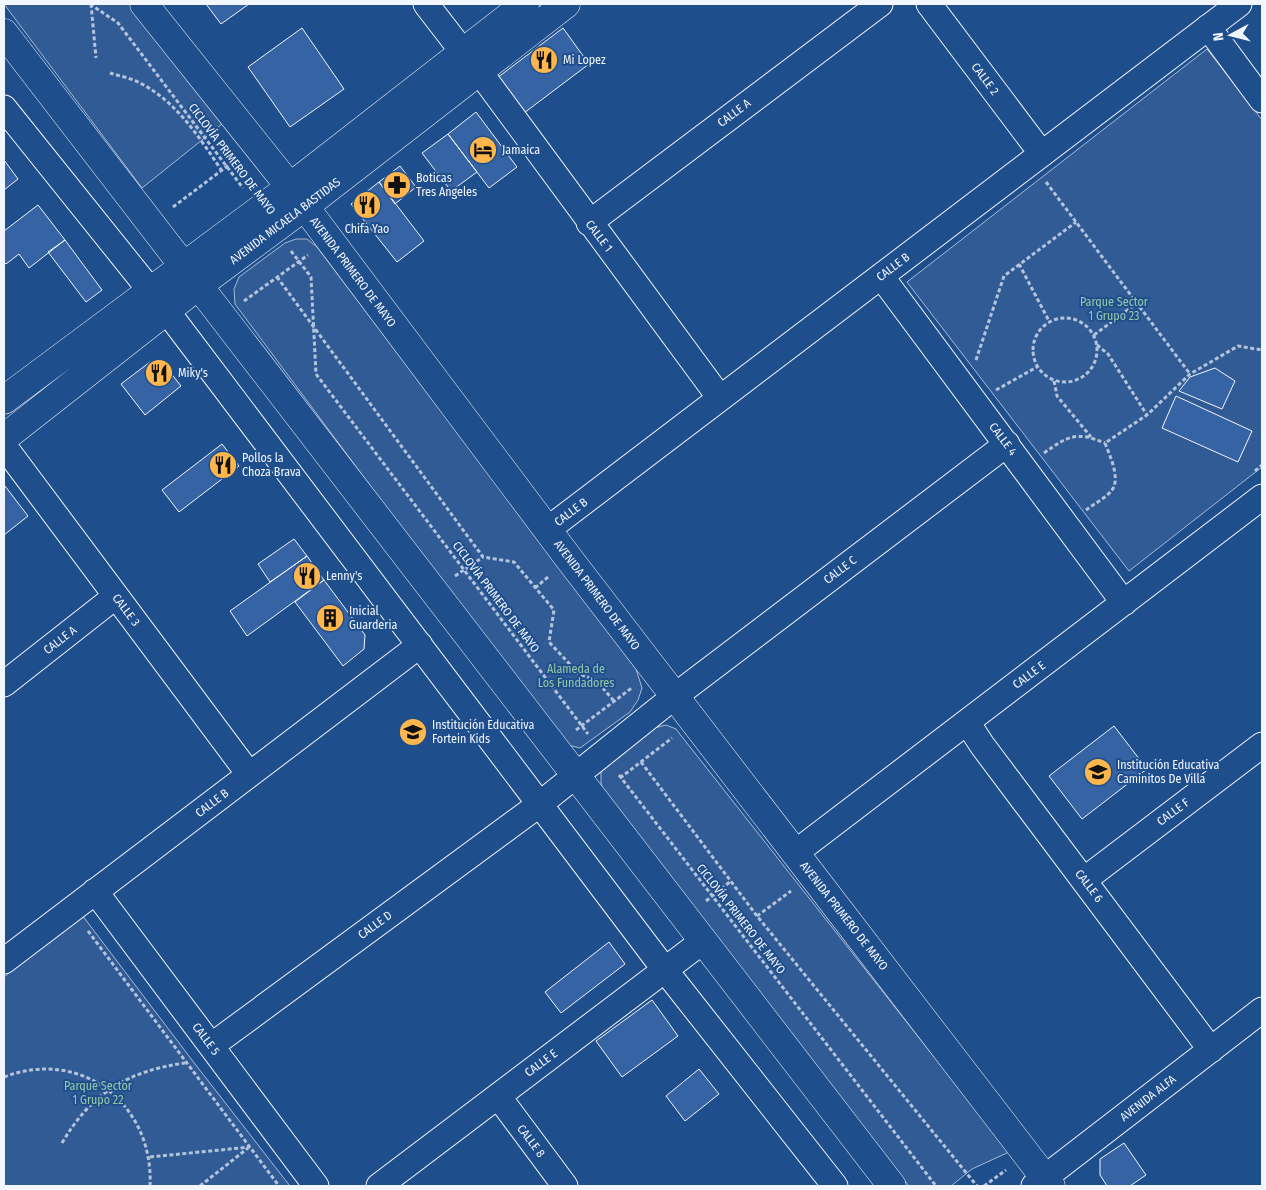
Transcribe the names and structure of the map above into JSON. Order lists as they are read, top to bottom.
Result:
{
  "streets": {
    "main road": ["AVENIDA MICAELA BASTIDAS", "AVENIDA PRIMERO DE MAYO"],
    "street": [
      "CALLE 2",
      "CALLE A",
      "CALLE 1",
      "CALLE B",
      "CALLE 4",
      "CALLE C",
      "CALLE 3",
      "CALLE E",
      "CALLE F",
      "CALLE 6",
      "CALLE D",
      "CALLE 5",
      "AVENIDA ALFA",
      "CALLE 8"
    ],
    "path": ["CICLOVÍA PRIMERO DE MAYO"]
  },
  "crossings": [
    ["CALLE 2", "CALLE B"],
    ["CALLE A", "CALLE 1"],
    ["CALLE A", "CALLE 3"],
    ["CICLOVÍA PRIMERO DE MAYO", "AVENIDA MICAELA BASTIDAS"],
    ["CICLOVÍA PRIMERO DE MAYO", "CALLE C"],
    ["CICLOVÍA PRIMERO DE MAYO", "CALLE D"],
    ["AVENIDA MICAELA BASTIDAS", "CALLE 1"],
    ["AVENIDA MICAELA BASTIDAS", "AVENIDA PRIMERO DE MAYO"],
    ["CALLE 1", "CALLE B"],
    ["CALLE B", "AVENIDA PRIMERO DE MAYO"],
    ["CALLE B", "CALLE 4"],
    ["CALLE B", "CALLE 3"],
    ["CALLE B", "CALLE 5"],
    ["AVENIDA PRIMERO DE MAYO", "CALLE C"],
    ["AVENIDA PRIMERO DE MAYO", "CALLE E"],
    ["AVENIDA PRIMERO DE MAYO", "AVENIDA ALFA"],
    ["CALLE 4", "CALLE C"],
    ["CALLE 4", "CALLE E"],
    ["CALLE C", "CALLE D"],
    ["CALLE E", "CALLE 6"],
    ["CALLE E", "CALLE 8"],
    ["CALLE F", "CALLE 6"],
    ["CALLE 6", "AVENIDA ALFA"],
    ["CALLE D", "CALLE 5"]
  ],
  "parks": ["Parque Sector 1 Grupo 23", "Alameda de Los Fundadores", "Parque Sector 1 Grupo 22"],
  "places": {
    "restaurant": [
      "Mi Lopez",
      "Chifa Yao",
      "Miky's",
      "Pollos la Choza Brava",
      "Lenny's"
    ],
    "hotel": ["Jamaica"],
    "pharmacy": ["Boticas Tres Angeles"],
    "building": ["Inicial Guarderia"],
    "school or university": ["Institución Educativa Fortein Kids", "Institución Educativa Caminitos De Villa"]
  },
  "north": "left"
}
